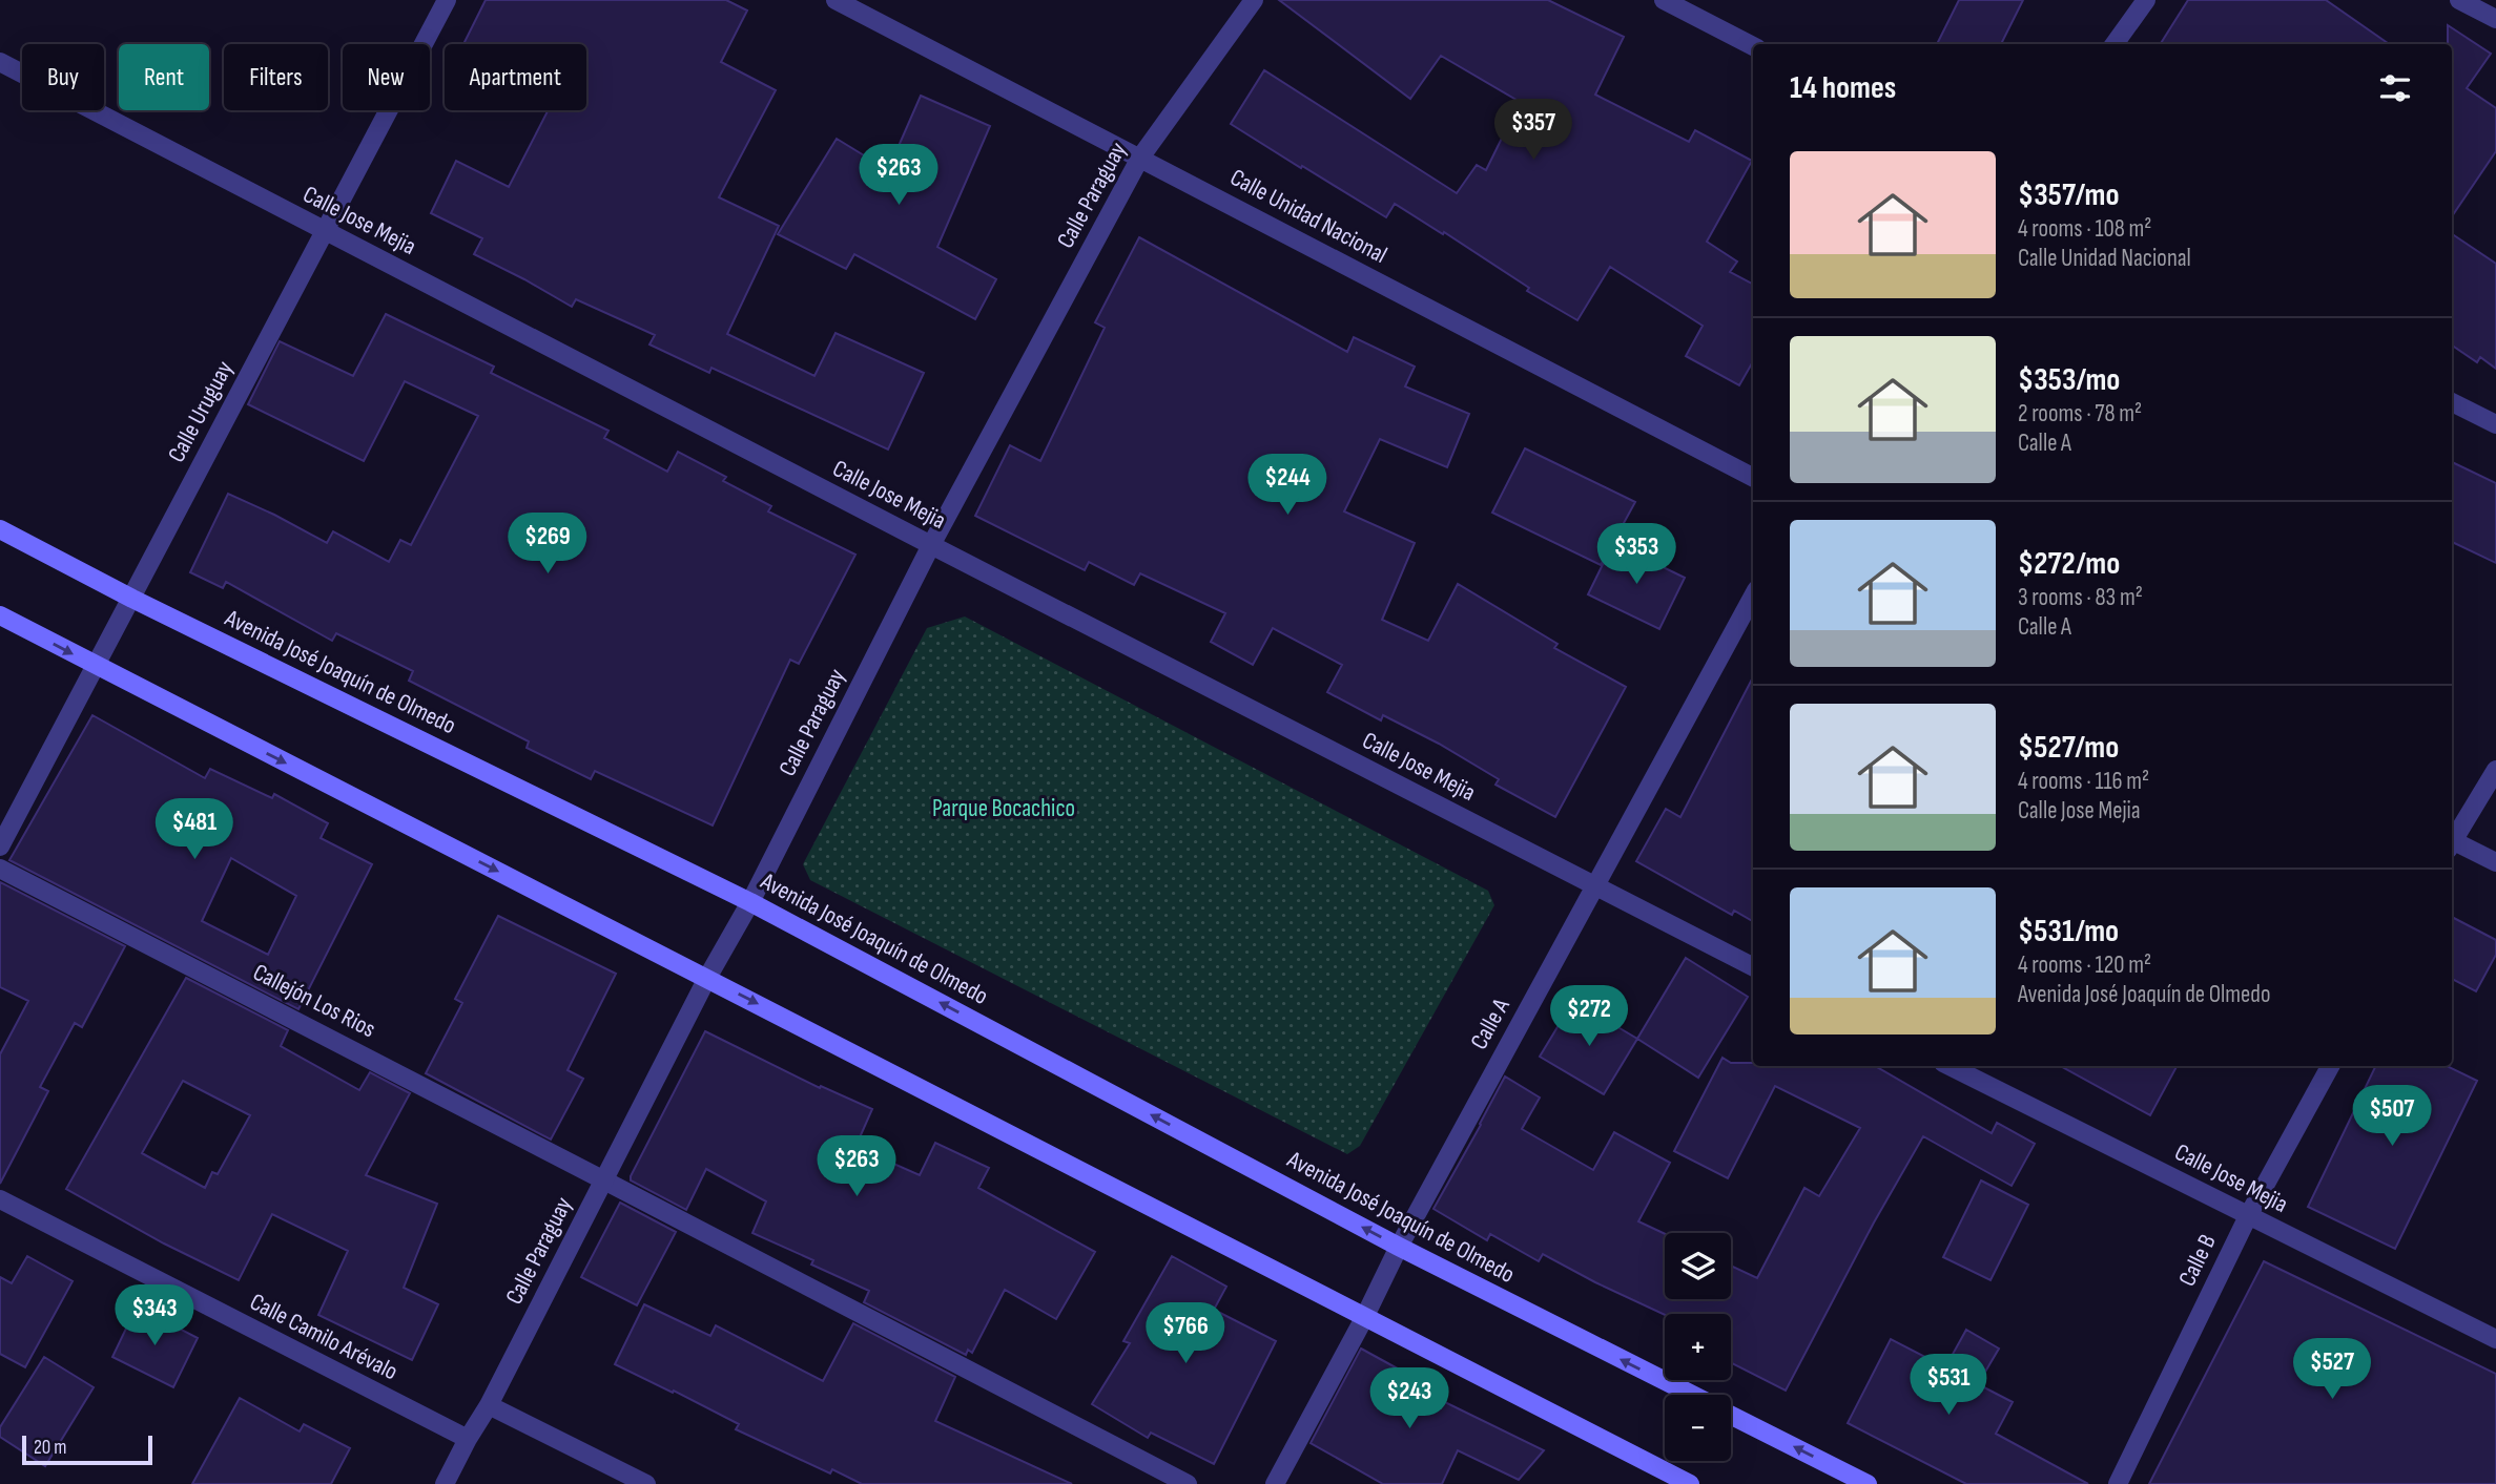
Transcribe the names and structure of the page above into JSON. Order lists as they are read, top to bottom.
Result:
{
  "streets": {
    "main road": ["Avenida José Joaquín de Olmedo"],
    "street": [
      "Calle Paraguay",
      "Calle Unidad Nacional",
      "Calle Jose Mejia",
      "Calle Uruguay",
      "Callejón Los Rios",
      "Calle A",
      "Calle B",
      "Calle Camilo Arévalo"
    ]
  },
  "crossings": [
    ["Calle Paraguay", "Calle Unidad Nacional"],
    ["Calle Paraguay", "Calle Jose Mejia"],
    ["Calle Paraguay", "Avenida José Joaquín de Olmedo"],
    ["Calle Paraguay", "Callejón Los Rios"],
    ["Calle Paraguay", "Calle Camilo Arévalo"],
    ["Calle Jose Mejia", "Calle Uruguay"],
    ["Calle Jose Mejia", "Calle A"],
    ["Calle Jose Mejia", "Calle B"],
    ["Calle Uruguay", "Avenida José Joaquín de Olmedo"],
    ["Avenida José Joaquín de Olmedo", "Calle A"]
  ],
  "parks": ["Parque Bocachico"],
  "scale_bar": "20 m",
  "page": {
    "chip": [
      "Buy",
      "Rent",
      "Filters",
      "New",
      "Apartment"
    ],
    "heading": "14 homes",
    "price": [
      "$357",
      "$263",
      "$244",
      "$269",
      "$353",
      "$481",
      "$272",
      "$507",
      "$263",
      "$343",
      "$766",
      "$527",
      "$531",
      "$243"
    ],
    "list": [
      {
        "name": "$357/mo",
        "note": "4 rooms · 108 m² · Calle Unidad Nacional"
      },
      {
        "name": "$353/mo",
        "note": "2 rooms · 78 m² · Calle A"
      },
      {
        "name": "$272/mo",
        "note": "3 rooms · 83 m² · Calle A"
      },
      {
        "name": "$527/mo",
        "note": "4 rooms · 116 m² · Calle Jose Mejia"
      },
      {
        "name": "$531/mo",
        "note": "4 rooms · 120 m² · Avenida José Joaquín de Olmedo"
      }
    ],
    "map_buttons": ["+", "−"],
    "scale": "20 m"
  }
}
